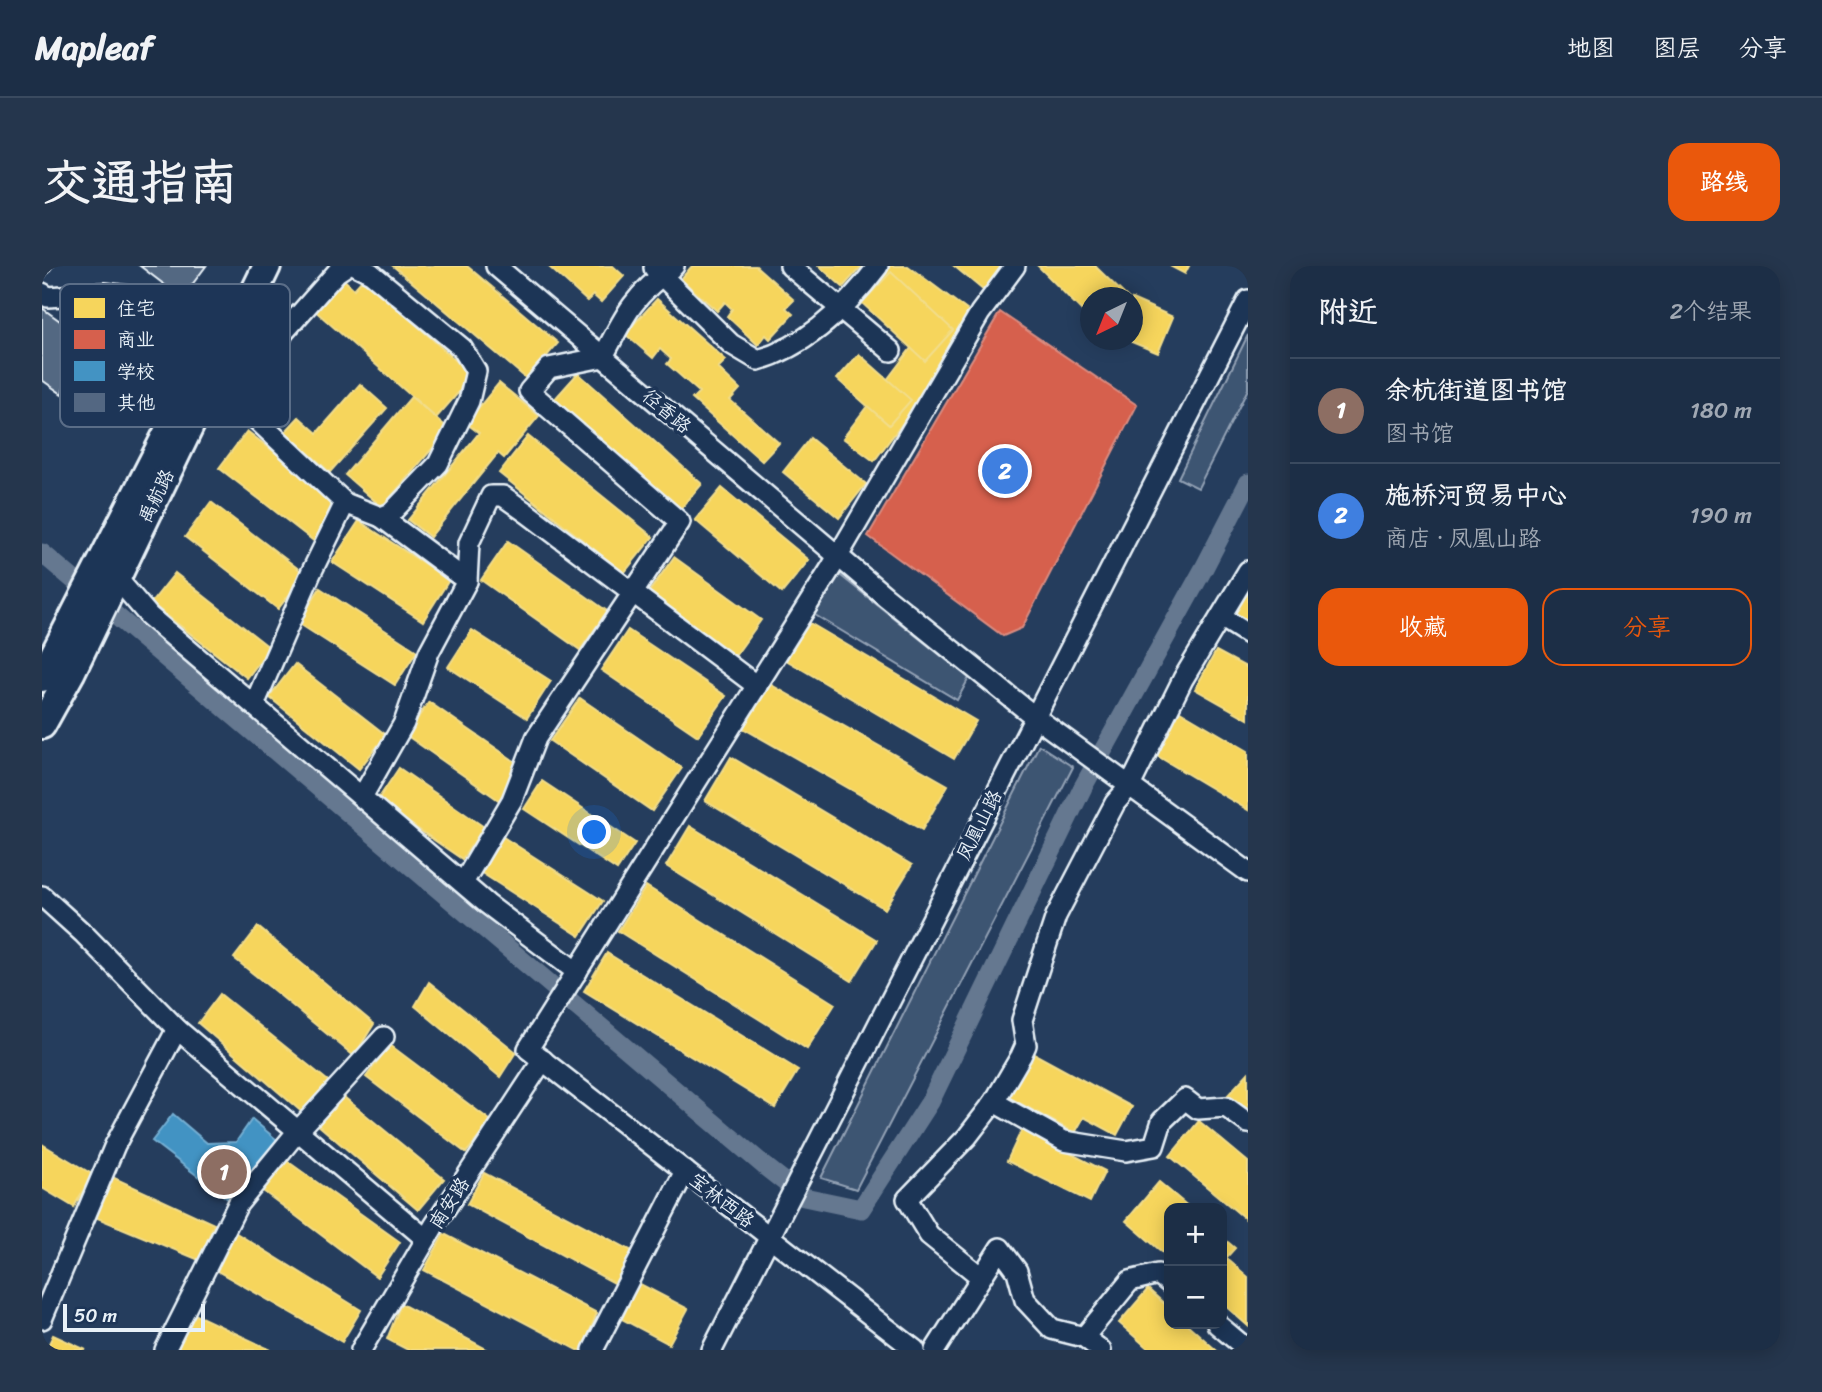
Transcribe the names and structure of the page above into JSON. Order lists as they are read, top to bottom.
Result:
{
  "streets": {
    "main road": ["禹航路"],
    "street": [
      "径香路",
      "凤凰山路",
      "宝林西路",
      "南安路"
    ]
  },
  "crossings": [
    ["径香路", "凤凰山路"],
    ["径香路", "南安路"],
    ["凤凰山路", "宝林西路"],
    ["宝林西路", "南安路"]
  ],
  "legend": [
    "住宅",
    "商业",
    "学校",
    "其他"
  ],
  "scale_bar": "50 m",
  "north": "bottom left",
  "page": {
    "header": "Mapleaf",
    "nav": ["地图", "图层", "分享"],
    "title": "交通指南",
    "buttons": [
      "路线",
      ["收藏", "分享"]
    ],
    "heading": ["附近", "2个结果"],
    "list": [
      {
        "mark": "1",
        "name": "余杭街道图书馆",
        "note": "图书馆",
        "value": "180 m"
      },
      {
        "mark": "2",
        "name": "施桥河贸易中心",
        "note": "商店 · 凤凰山路",
        "value": "190 m"
      }
    ],
    "pins": ["2", "1"],
    "map_buttons": ["+", "−"],
    "scale": "50 m"
  }
}
